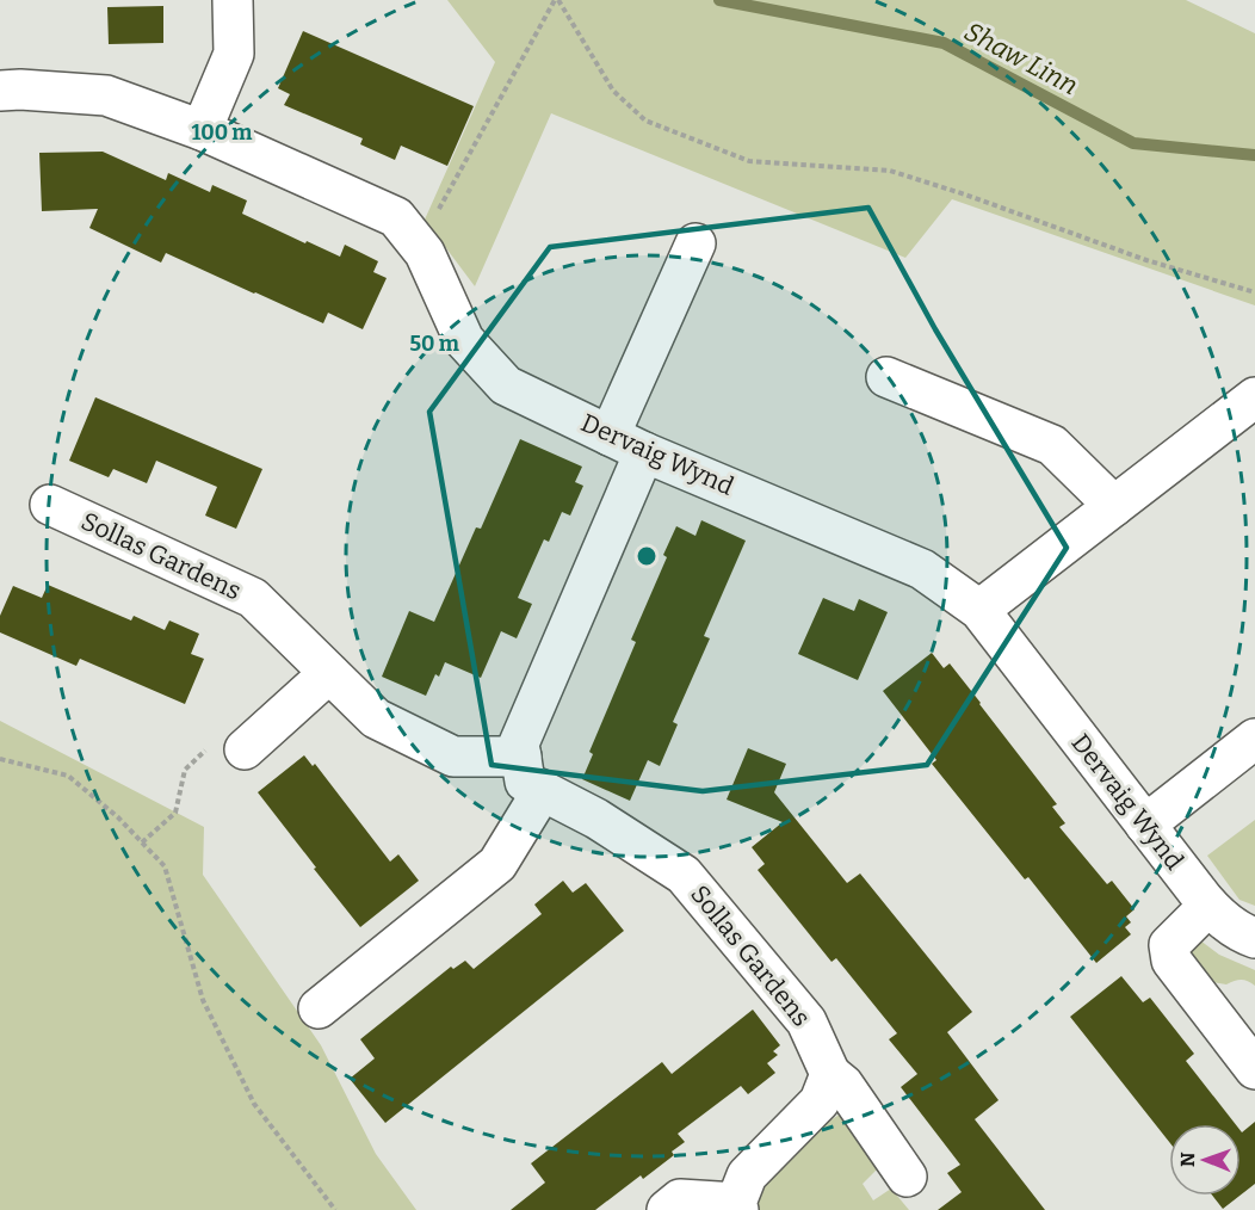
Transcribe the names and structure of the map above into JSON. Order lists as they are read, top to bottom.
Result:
{
  "streets": {
    "street": ["Dervaig Wynd", "Sollas Gardens"]
  },
  "water": ["Shaw Linn"],
  "north": "left",
  "rings": ["100 m", "50 m"]
}
